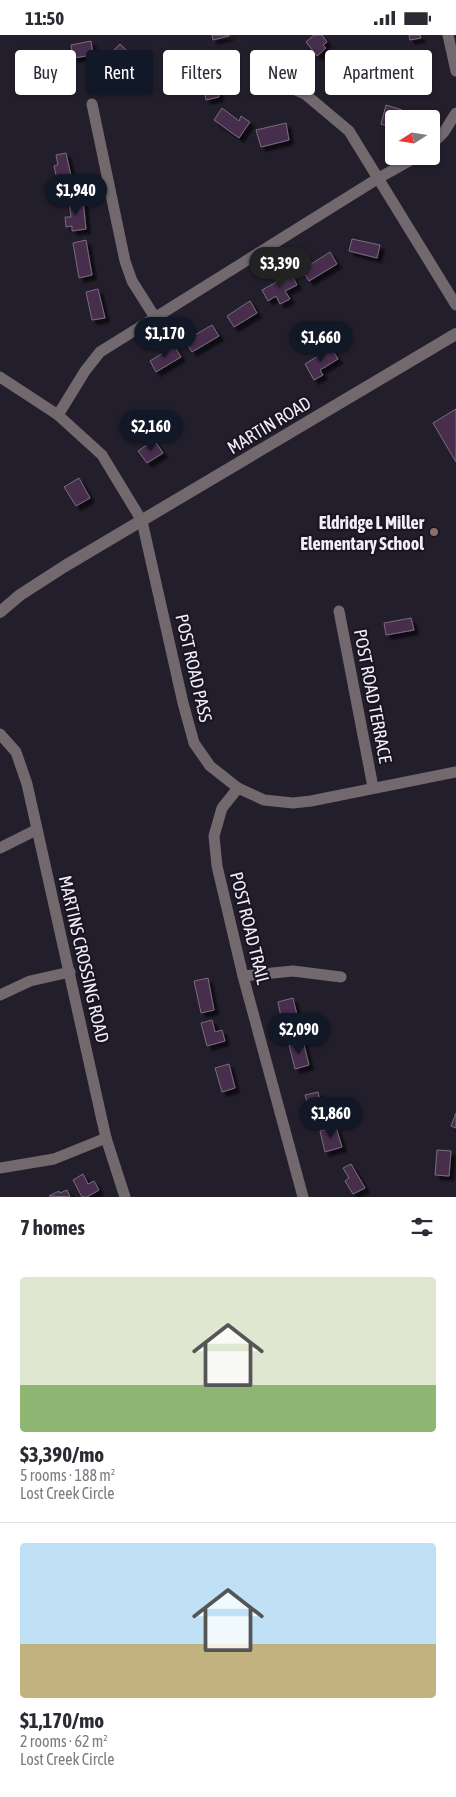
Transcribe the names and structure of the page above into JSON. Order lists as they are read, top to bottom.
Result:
{
  "streets": {
    "street": [
      "MARTIN ROAD",
      "POST ROAD PASS",
      "POST ROAD TERRACE",
      "POST ROAD TRAIL",
      "MARTINS CROSSING ROAD"
    ]
  },
  "crossings": [
    ["MARTIN ROAD", "POST ROAD PASS"],
    ["POST ROAD PASS", "POST ROAD TERRACE"],
    ["POST ROAD PASS", "POST ROAD TRAIL"]
  ],
  "places": ["Eldridge L Miller Elementary School"],
  "north": "left",
  "page": {
    "status": "11:50",
    "chip": [
      "Buy",
      "Rent",
      "Filters",
      "New",
      "Apartment"
    ],
    "price": [
      "$1,940",
      "$3,390",
      "$1,170",
      "$1,660",
      "$2,160",
      "$2,090",
      "$1,860"
    ],
    "heading": "7 homes",
    "list": [
      {
        "name": "$3,390/mo",
        "note": "5 rooms · 188 m² · Lost Creek Circle"
      },
      {
        "name": "$1,170/mo",
        "note": "2 rooms · 62 m² · Lost Creek Circle"
      }
    ]
  }
}
